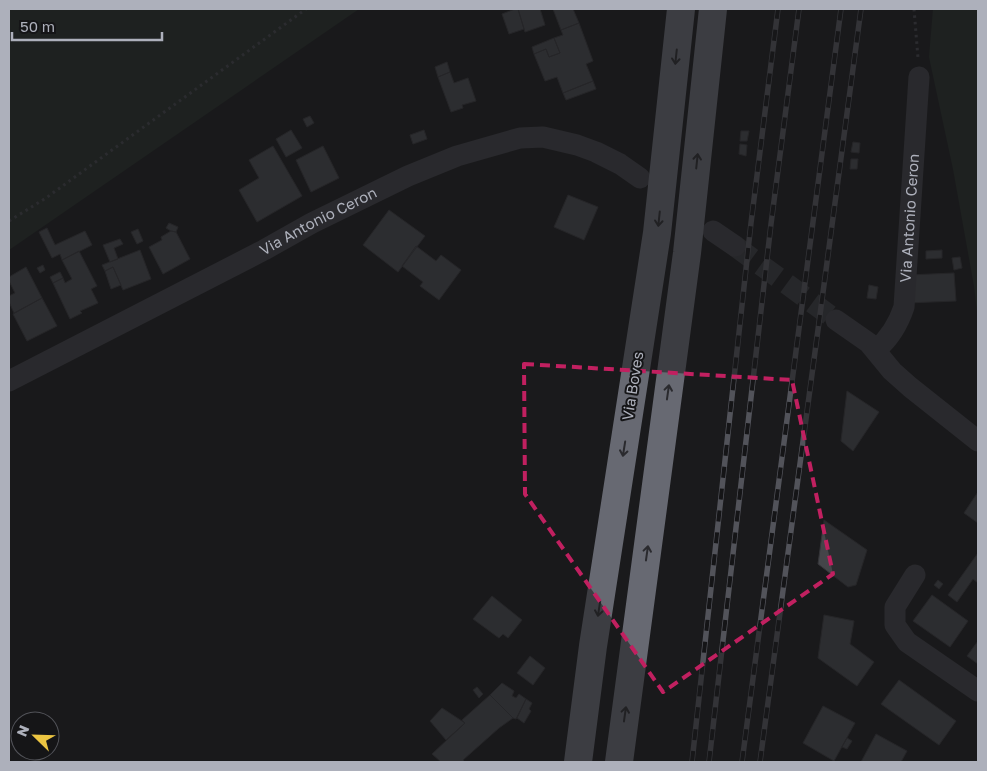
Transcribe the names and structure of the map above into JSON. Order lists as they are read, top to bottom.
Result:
{
  "streets": {
    "highway": ["Via Boves"],
    "street": ["Via Antonio Ceron"]
  },
  "scale_bar": "50 m",
  "north": "top left"
}
